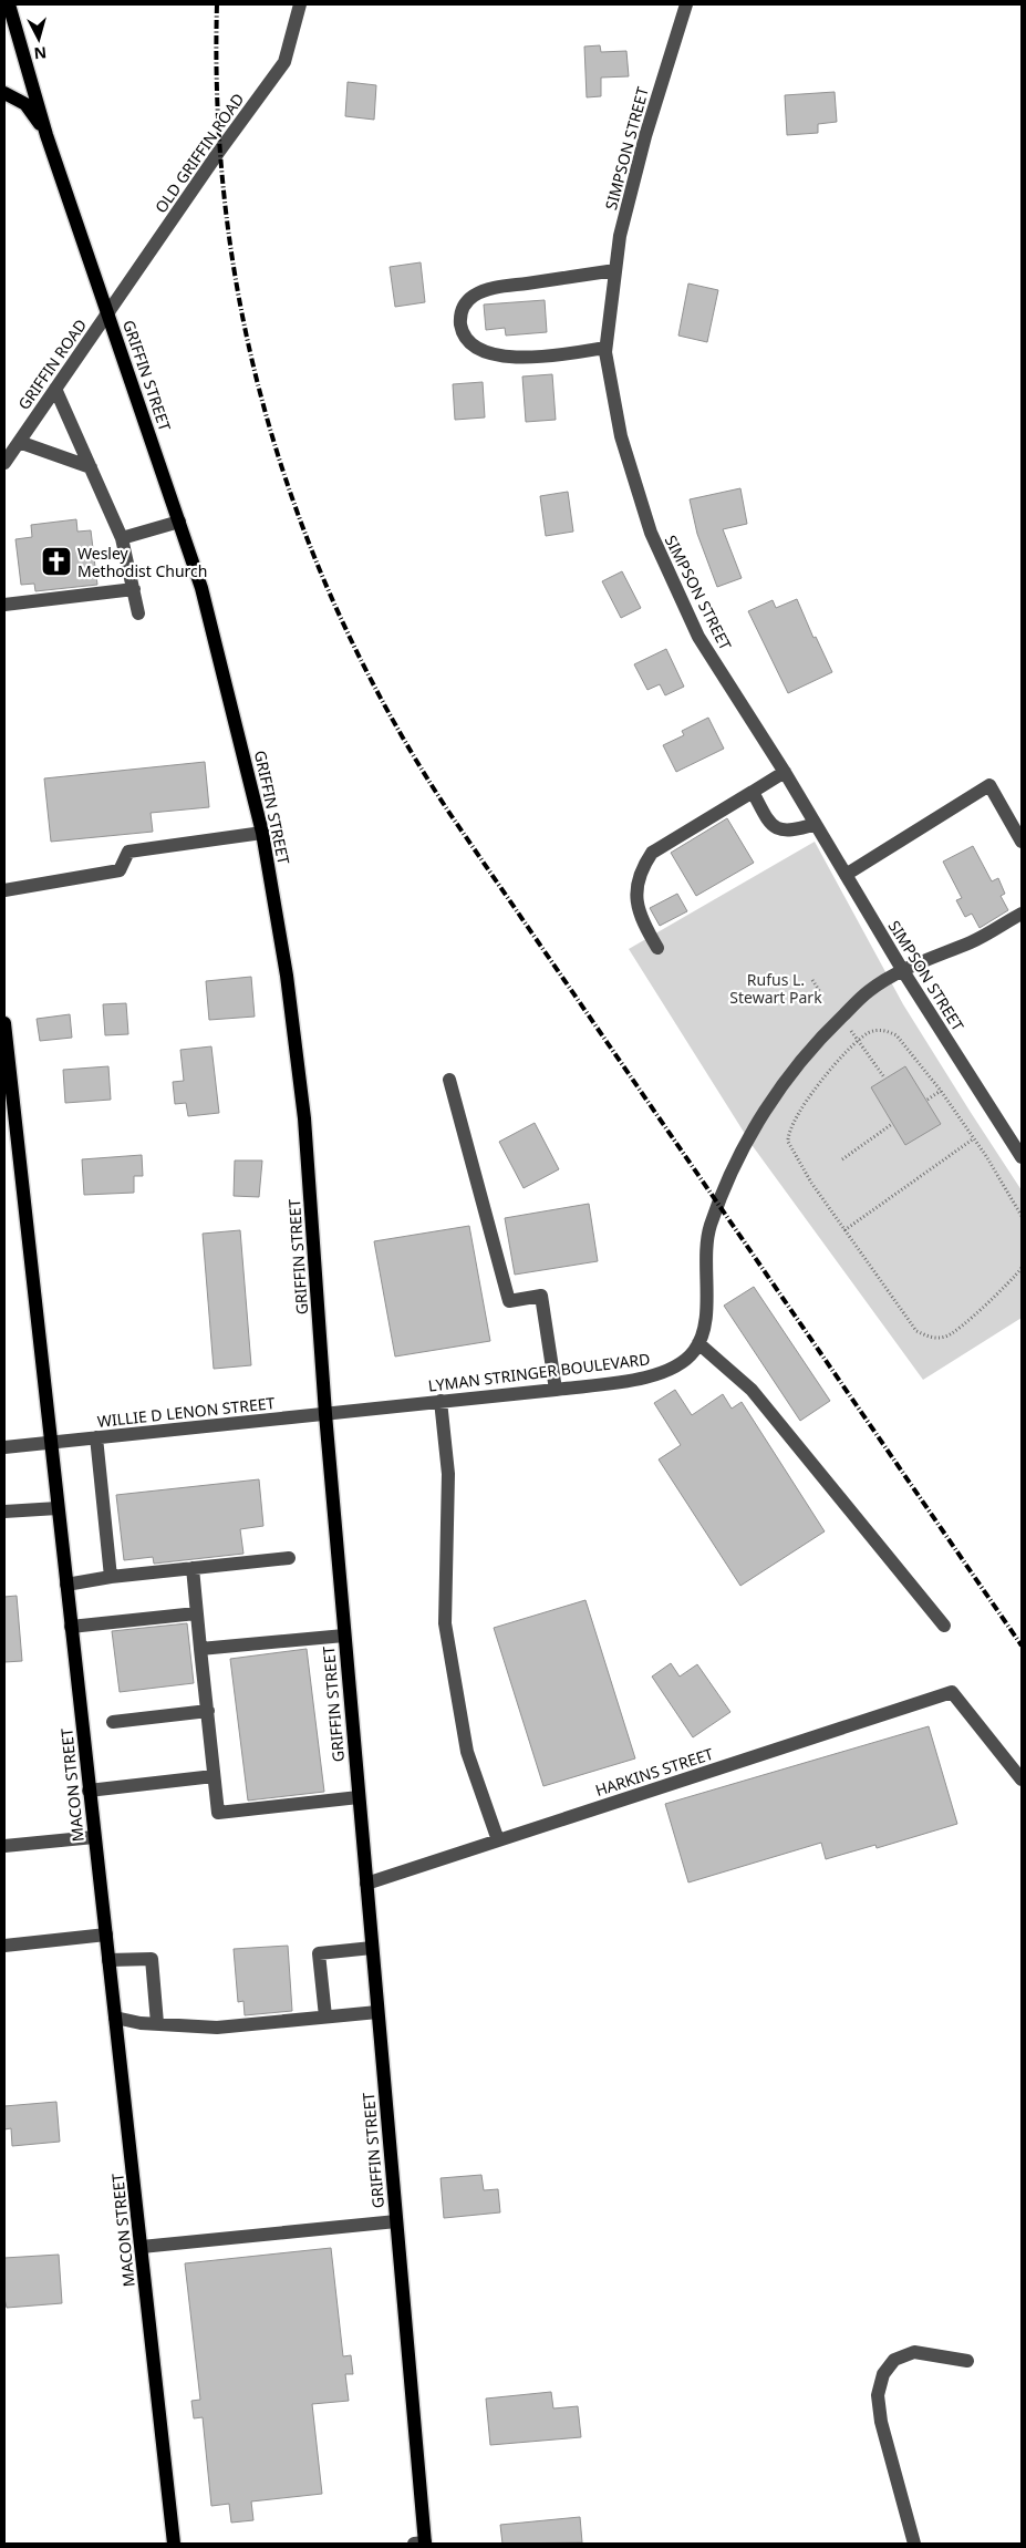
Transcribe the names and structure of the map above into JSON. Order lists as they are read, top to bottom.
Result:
{
  "streets": {
    "main road": ["GRIFFIN STREET", "MACON STREET"],
    "street": [
      "SIMPSON STREET",
      "OLD GRIFFIN ROAD",
      "GRIFFIN ROAD",
      "LYMAN STRINGER BOULEVARD",
      "WILLIE D LENON STREET",
      "HARKINS STREET"
    ]
  },
  "crossings": [
    ["OLD GRIFFIN ROAD", "GRIFFIN ROAD"],
    ["OLD GRIFFIN ROAD", "GRIFFIN STREET"],
    ["GRIFFIN ROAD", "GRIFFIN STREET"],
    ["GRIFFIN STREET", "LYMAN STRINGER BOULEVARD"],
    ["GRIFFIN STREET", "WILLIE D LENON STREET"],
    ["GRIFFIN STREET", "HARKINS STREET"],
    ["LYMAN STRINGER BOULEVARD", "WILLIE D LENON STREET"],
    ["WILLIE D LENON STREET", "MACON STREET"]
  ],
  "parks": ["Rufus L. Stewart Park"],
  "places": {
    "church": ["Wesley Methodist Church"]
  },
  "north": "bottom"
}
